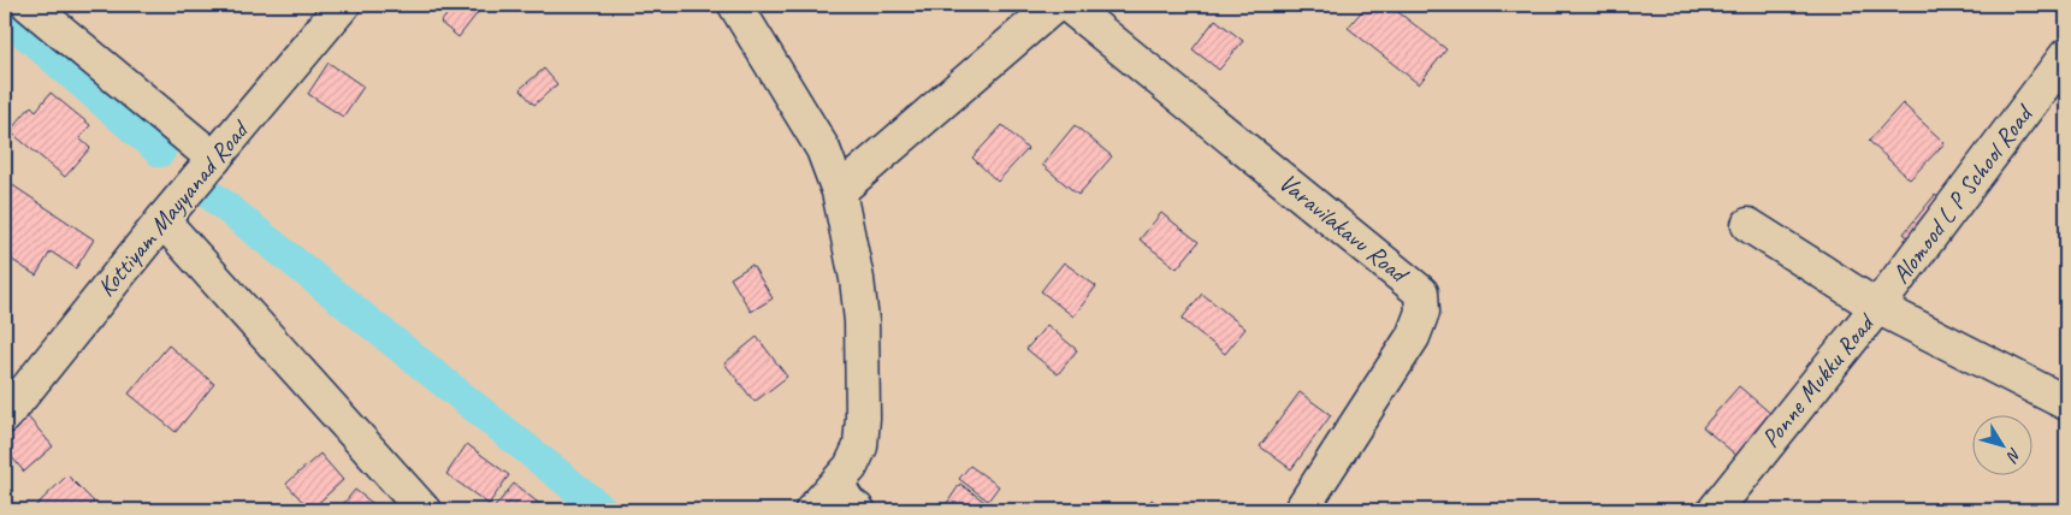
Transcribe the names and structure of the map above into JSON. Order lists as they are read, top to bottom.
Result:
{
  "streets": {
    "street": [
      "Alomood L P School Road",
      "Kottiyam Mayyanad Road",
      "Varavilakavu Road",
      "Ponne Mukku Road"
    ]
  },
  "crossings": [
    ["Alomood L P School Road", "Ponne Mukku Road"]
  ],
  "north": "bottom right"
}
